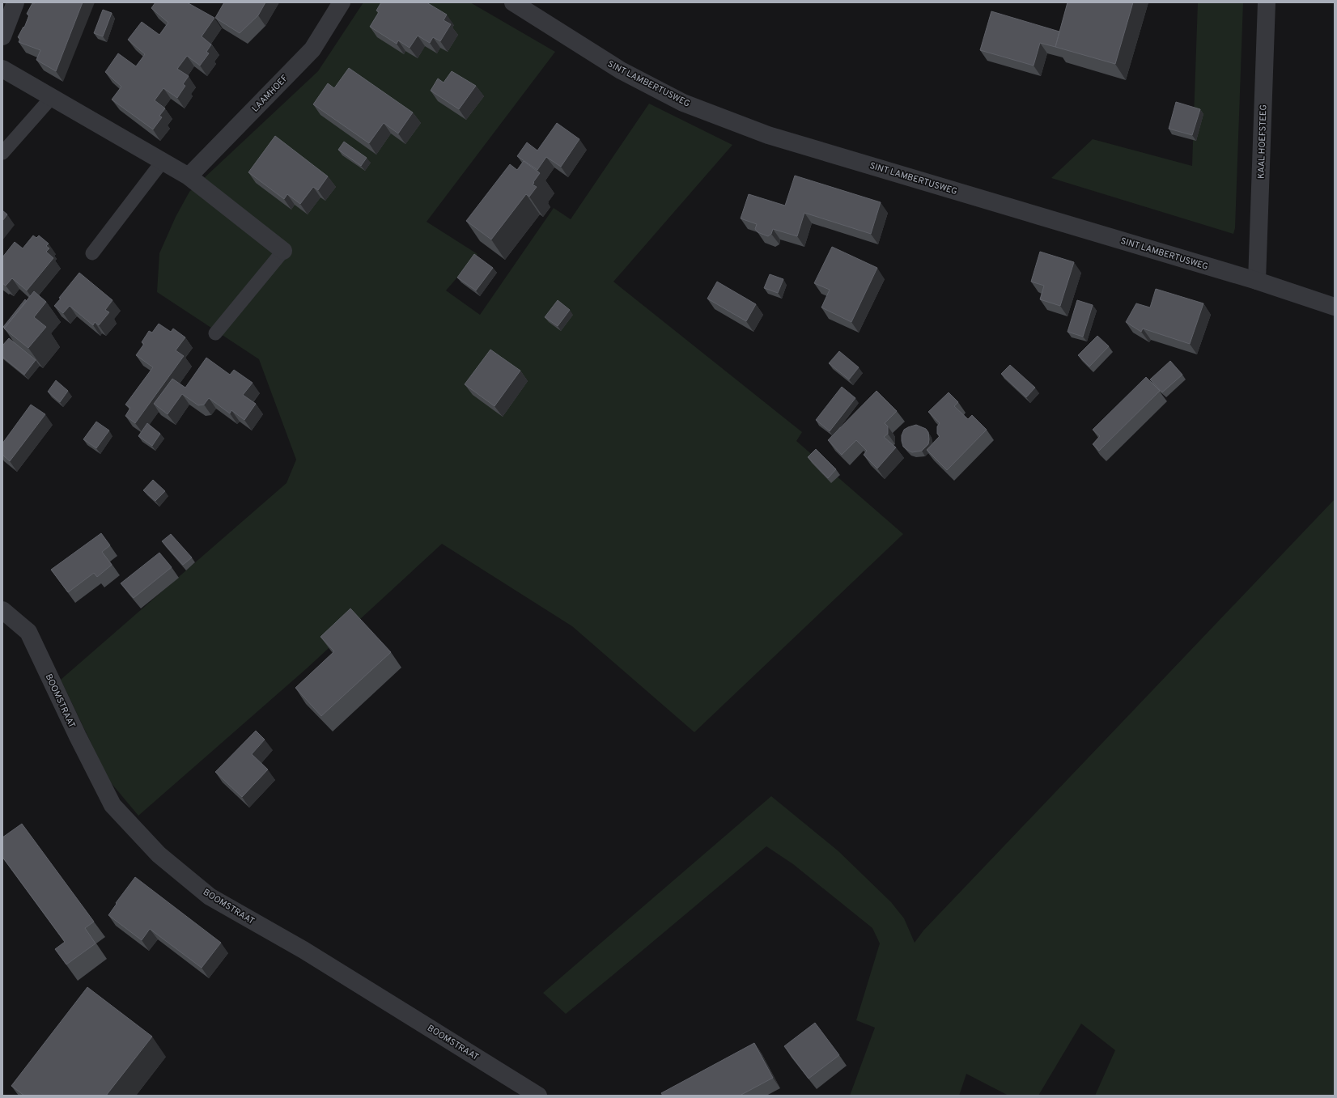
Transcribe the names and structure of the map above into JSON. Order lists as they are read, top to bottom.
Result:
{
  "streets": {
    "street": [
      "SINT LAMBERTUSWEG",
      "LAAMHOEF",
      "KAAL HOEFSTEEG",
      "BOOMSTRAAT"
    ]
  },
  "crossings": [
    ["SINT LAMBERTUSWEG", "KAAL HOEFSTEEG"]
  ]
}
